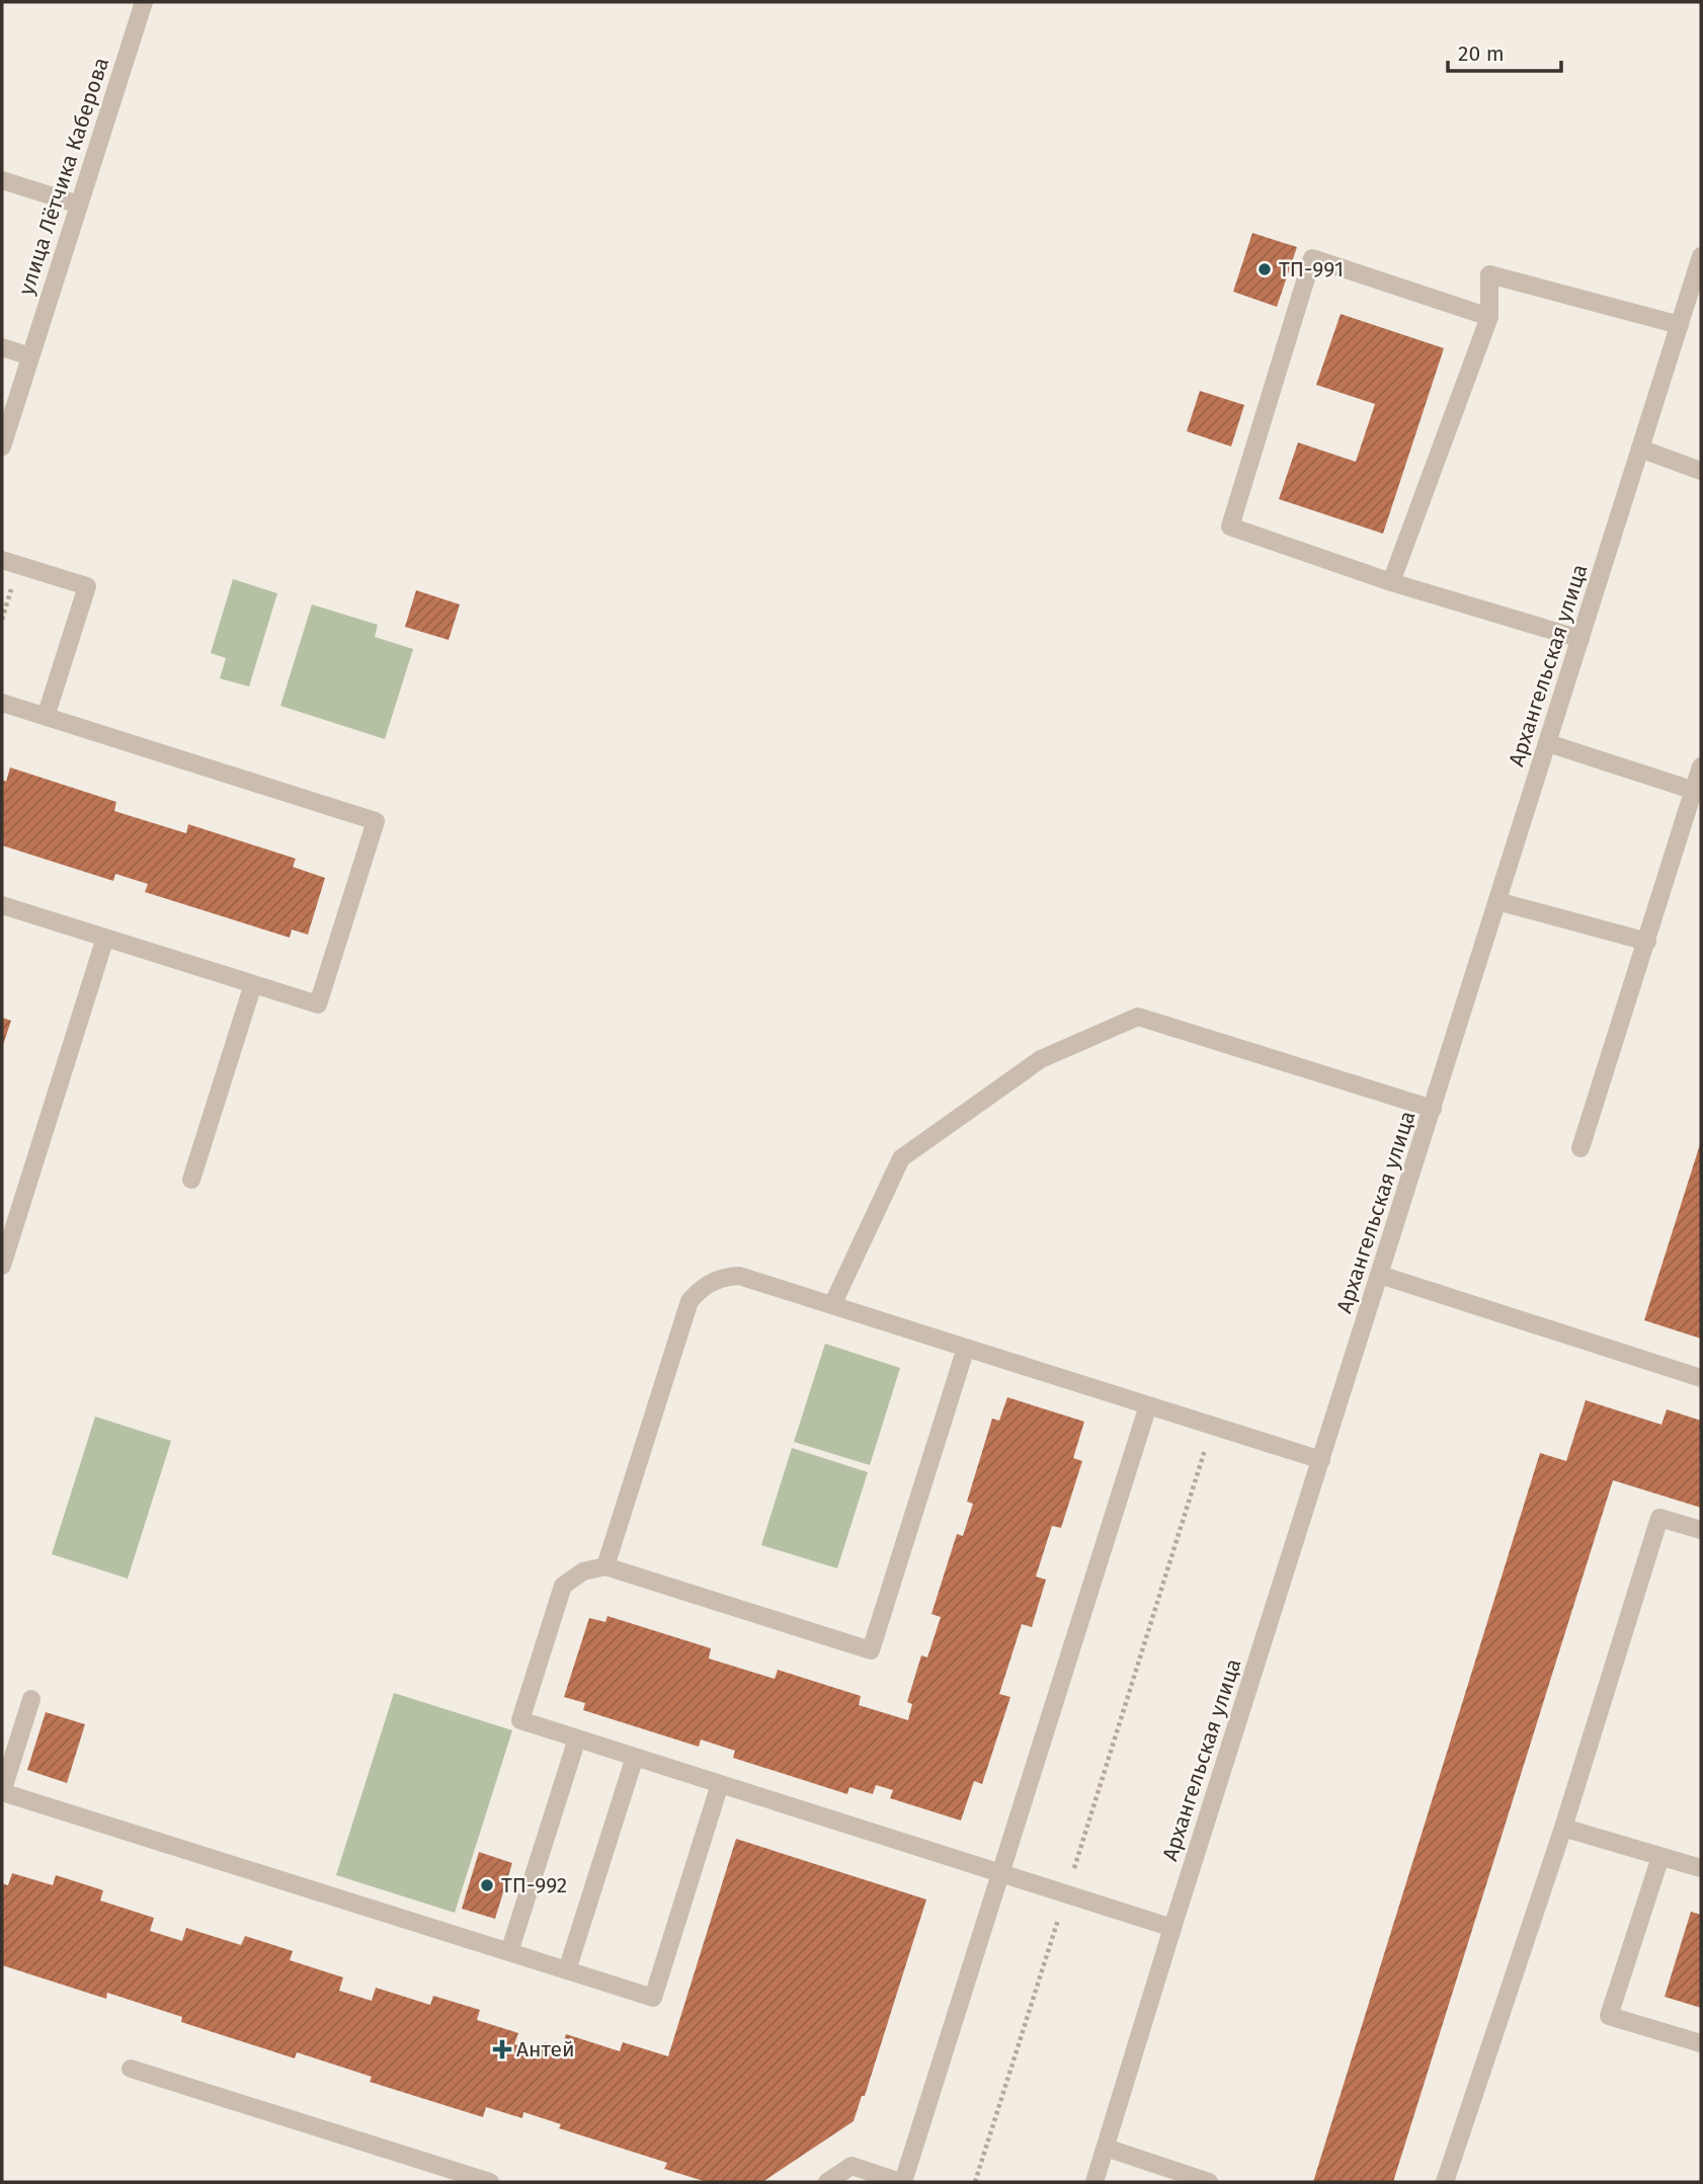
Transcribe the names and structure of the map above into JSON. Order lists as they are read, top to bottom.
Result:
{
  "streets": {
    "street": ["улица Лётчика Каберова", "Архангельская улица"]
  },
  "places": {
    "other": ["ТП-991", "ТП-992"],
    "health": ["Антей"]
  },
  "scale_bar": "20 m"
}
